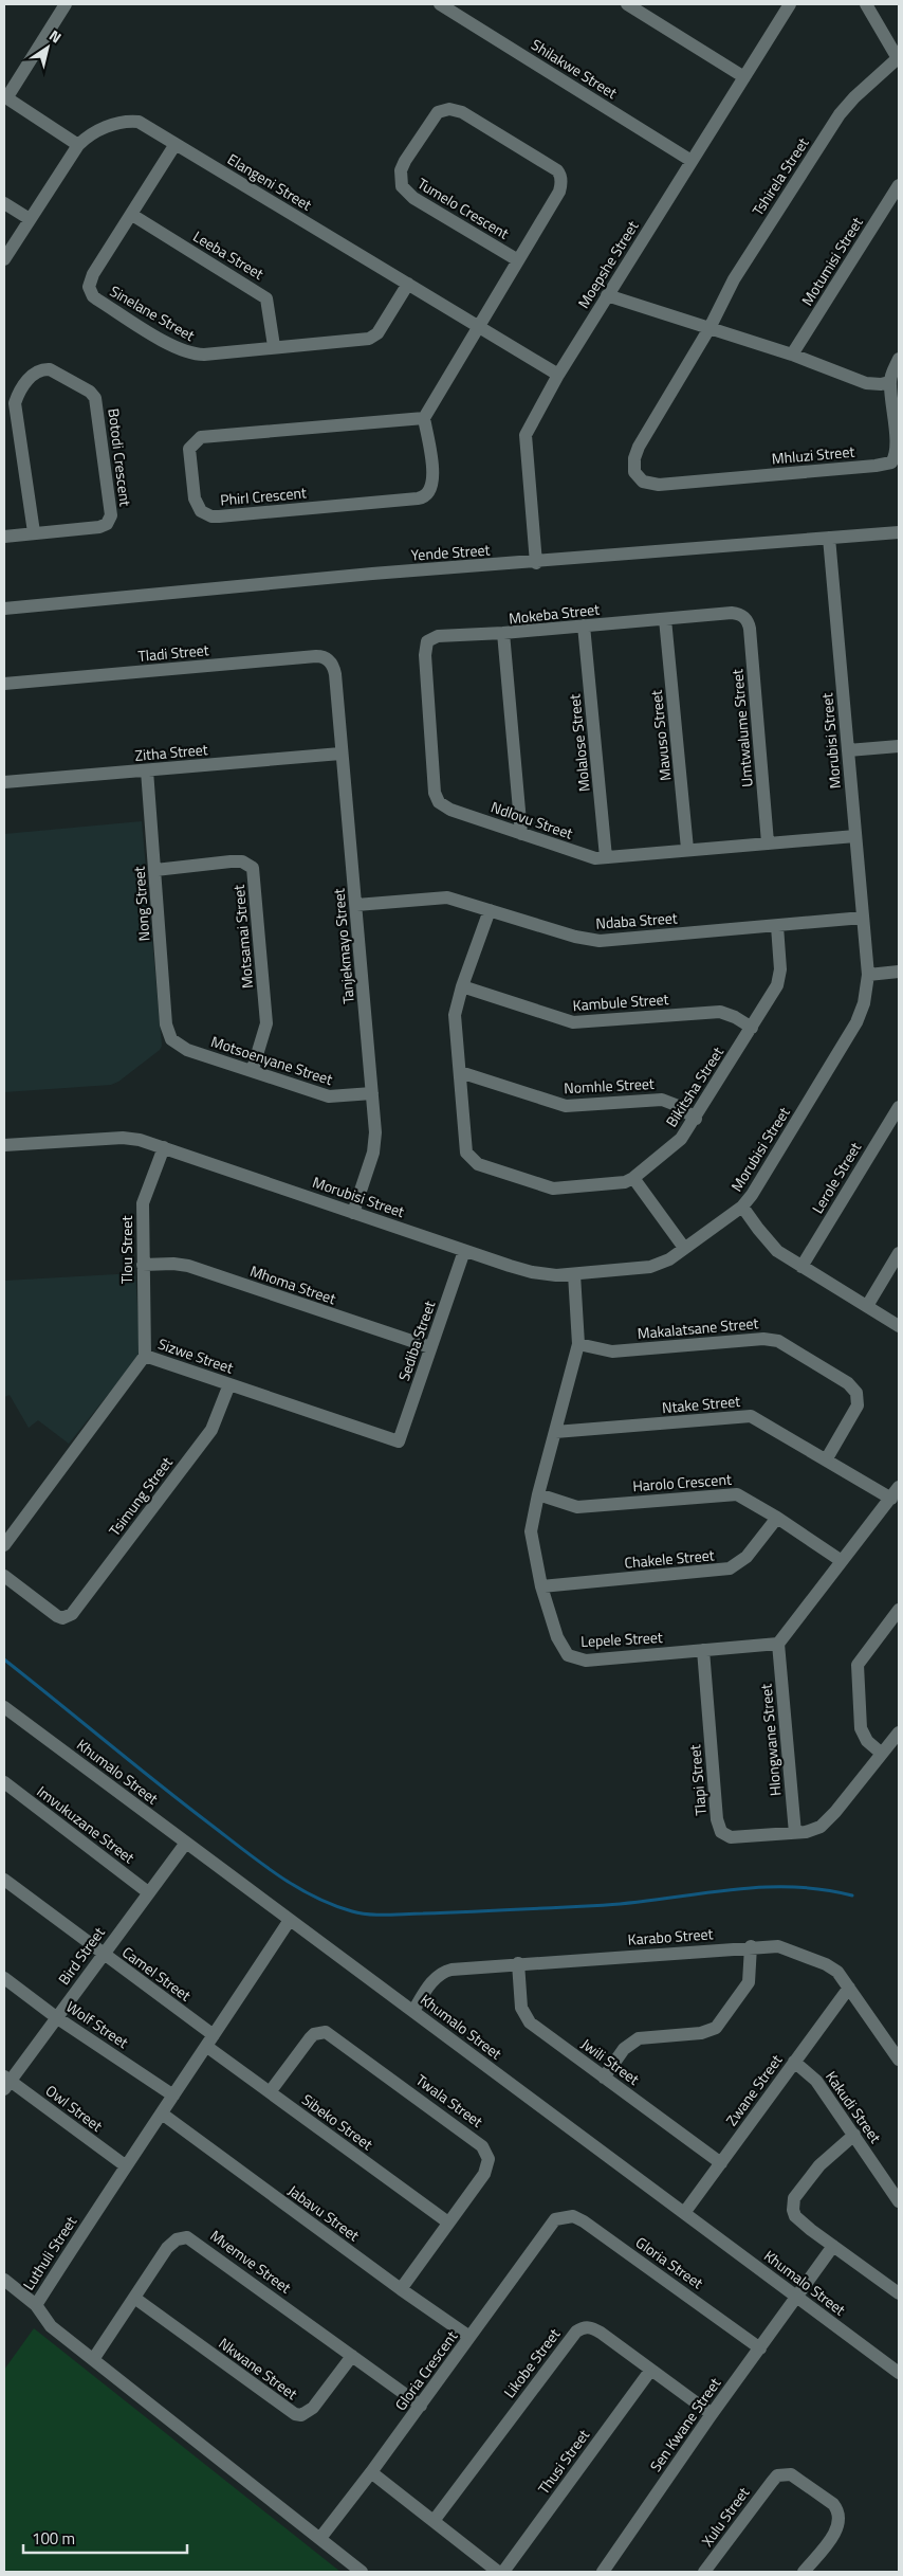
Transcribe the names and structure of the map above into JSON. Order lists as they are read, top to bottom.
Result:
{
  "streets": {
    "street": [
      "Shilakwe Street",
      "Tshirela Street",
      "Elangeni Street",
      "Tumelo Crescent",
      "Leeba Street",
      "Motumisi Street",
      "Moepshe Street",
      "Sinelane Street",
      "Mhluzi Street",
      "Botodi Crescent",
      "PhirI Crescent",
      "Yende Street",
      "Mokeba Street",
      "Tladi Street",
      "Umtwalume Street",
      "Mavuso Street",
      "Morubisi Street",
      "Molalose Street",
      "Zitha Street",
      "Ndlovu Street",
      "Nong Street",
      "Ndaba Street",
      "Motsamai Street",
      "Tanjekmayo Street",
      "Kambule Street",
      "Motsoenyane Street",
      "Nomhle Street",
      "Bikitsha Street",
      "Lerole Street",
      "Tlou Street",
      "Mhoma Street",
      "Makalatsane Street",
      "Sediba Street",
      "Sizwe Street",
      "Ntake Street",
      "Harolo Crescent",
      "Tsimung Street",
      "Chakele Street",
      "Lepele Street",
      "Hlongwane Street",
      "Khumalo Street",
      "Tlapi Street",
      "Imvukuzane Street",
      "Karabo Street",
      "Bird Street",
      "Camel Street",
      "Wolf Street",
      "Jwili Street",
      "Zwane Street",
      "Twala Street",
      "Kakudi Street",
      "Owl Street",
      "Sibeko Street",
      "Jabavu Street",
      "Luthuli Street",
      "Mvemve Street",
      "Gloria Street",
      "Likobe Street",
      "Nkwane Street",
      "Gloria Crescent",
      "Sen Kwane Street",
      "Thusi Street",
      "Xulu Street"
    ]
  },
  "crossings": [
    ["Shilakwe Street", "Moepshe Street"],
    ["Tshirela Street", "Mhluzi Street"],
    ["Elangeni Street", "Tumelo Crescent"],
    ["Elangeni Street", "Moepshe Street"],
    ["Elangeni Street", "Sinelane Street"],
    ["Leeba Street", "Sinelane Street"],
    ["Moepshe Street", "Yende Street"],
    ["Yende Street", "Morubisi Street"],
    ["Mokeba Street", "Umtwalume Street"],
    ["Mokeba Street", "Mavuso Street"],
    ["Mokeba Street", "Molalose Street"],
    ["Mokeba Street", "Ndlovu Street"],
    ["Tladi Street", "Tanjekmayo Street"],
    ["Umtwalume Street", "Ndlovu Street"],
    ["Mavuso Street", "Ndlovu Street"],
    ["Morubisi Street", "Ndlovu Street"],
    ["Morubisi Street", "Ndaba Street"],
    ["Morubisi Street", "Tanjekmayo Street"],
    ["Morubisi Street", "Tlou Street"],
    ["Morubisi Street", "Sediba Street"],
    ["Morubisi Street", "Lepele Street"],
    ["Molalose Street", "Ndlovu Street"],
    ["Zitha Street", "Nong Street"],
    ["Zitha Street", "Tanjekmayo Street"],
    ["Nong Street", "Motsamai Street"],
    ["Nong Street", "Motsoenyane Street"],
    ["Ndaba Street", "Tanjekmayo Street"],
    ["Ndaba Street", "Bikitsha Street"],
    ["Motsamai Street", "Motsoenyane Street"],
    ["Tanjekmayo Street", "Motsoenyane Street"],
    ["Kambule Street", "Bikitsha Street"],
    ["Nomhle Street", "Bikitsha Street"],
    ["Tlou Street", "Mhoma Street"],
    ["Tlou Street", "Sizwe Street"],
    ["Mhoma Street", "Sediba Street"],
    ["Makalatsane Street", "Ntake Street"],
    ["Makalatsane Street", "Lepele Street"],
    ["Sediba Street", "Sizwe Street"],
    ["Sizwe Street", "Tsimung Street"],
    ["Ntake Street", "Lepele Street"],
    ["Harolo Crescent", "Chakele Street"],
    ["Harolo Crescent", "Lepele Street"],
    ["Chakele Street", "Lepele Street"],
    ["Lepele Street", "Hlongwane Street"],
    ["Lepele Street", "Tlapi Street"],
    ["Hlongwane Street", "Tlapi Street"],
    ["Khumalo Street", "Karabo Street"],
    ["Khumalo Street", "Bird Street"],
    ["Khumalo Street", "Zwane Street"],
    ["Khumalo Street", "Luthuli Street"],
    ["Khumalo Street", "Sen Kwane Street"],
    ["Imvukuzane Street", "Bird Street"],
    ["Karabo Street", "Jwili Street"],
    ["Karabo Street", "Zwane Street"],
    ["Bird Street", "Camel Street"],
    ["Bird Street", "Wolf Street"],
    ["Bird Street", "Owl Street"],
    ["Camel Street", "Sibeko Street"],
    ["Camel Street", "Luthuli Street"],
    ["Wolf Street", "Luthuli Street"],
    ["Jwili Street", "Zwane Street"],
    ["Zwane Street", "Kakudi Street"],
    ["Twala Street", "Sibeko Street"],
    ["Twala Street", "Jabavu Street"],
    ["Owl Street", "Luthuli Street"],
    ["Sibeko Street", "Luthuli Street"],
    ["Jabavu Street", "Luthuli Street"],
    ["Jabavu Street", "Gloria Crescent"],
    ["Luthuli Street", "Mvemve Street"],
    ["Luthuli Street", "Gloria Crescent"],
    ["Mvemve Street", "Nkwane Street"],
    ["Mvemve Street", "Gloria Crescent"],
    ["Gloria Street", "Gloria Crescent"],
    ["Gloria Street", "Sen Kwane Street"],
    ["Likobe Street", "Sen Kwane Street"],
    ["Likobe Street", "Thusi Street"]
  ],
  "scale_bar": "100 m",
  "north": "top right"
}
